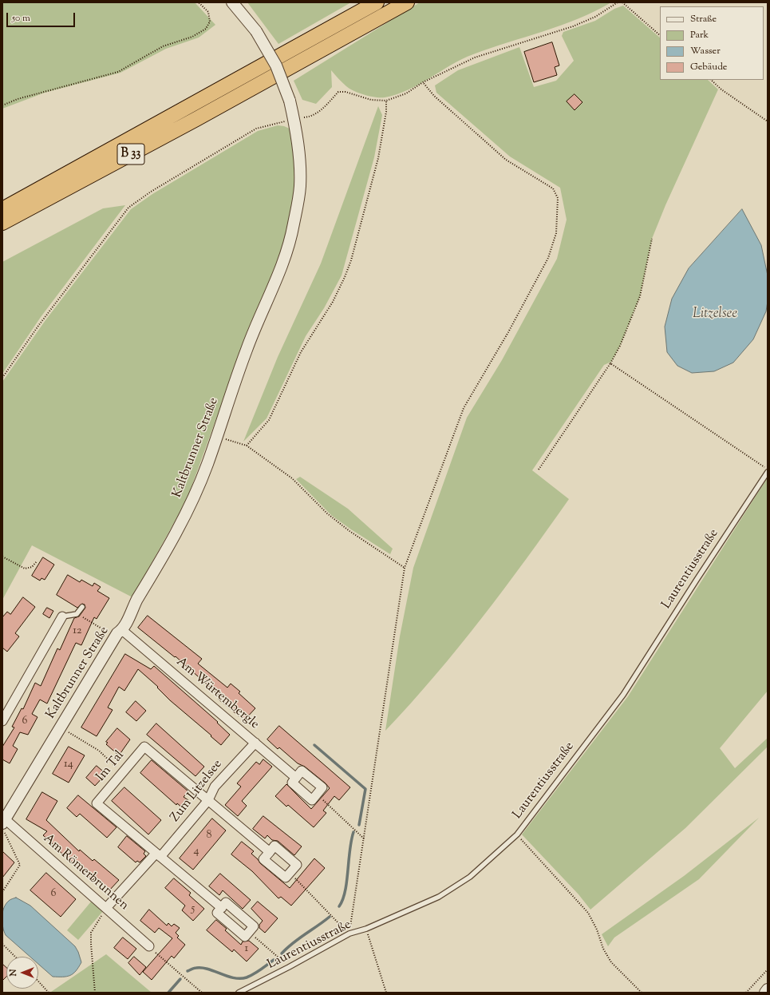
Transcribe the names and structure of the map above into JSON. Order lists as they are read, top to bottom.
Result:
{
  "streets": {
    "highway": ["B 33"],
    "street": [
      "Kaltbrunner Straße",
      "Am Würtembergle",
      "Im Tal",
      "Zum Litzelsee",
      "Am Römerbrunnen"
    ],
    "lane": ["Laurentiusstraße"]
  },
  "crossings": [
    ["Kaltbrunner Straße", "Am Würtembergle"],
    ["Kaltbrunner Straße", "Am Römerbrunnen"],
    ["Am Würtembergle", "Zum Litzelsee"],
    ["Im Tal", "Zum Litzelsee"],
    ["Zum Litzelsee", "Am Römerbrunnen"]
  ],
  "water": ["Litzelsee"],
  "house_numbers": [
    "12",
    "6",
    "14",
    "8",
    "4",
    "6",
    "5",
    "1"
  ],
  "legend": [
    "Straße",
    "Park",
    "Wasser",
    "Gebäude"
  ],
  "scale_bar": "50 m",
  "north": "left"
}
